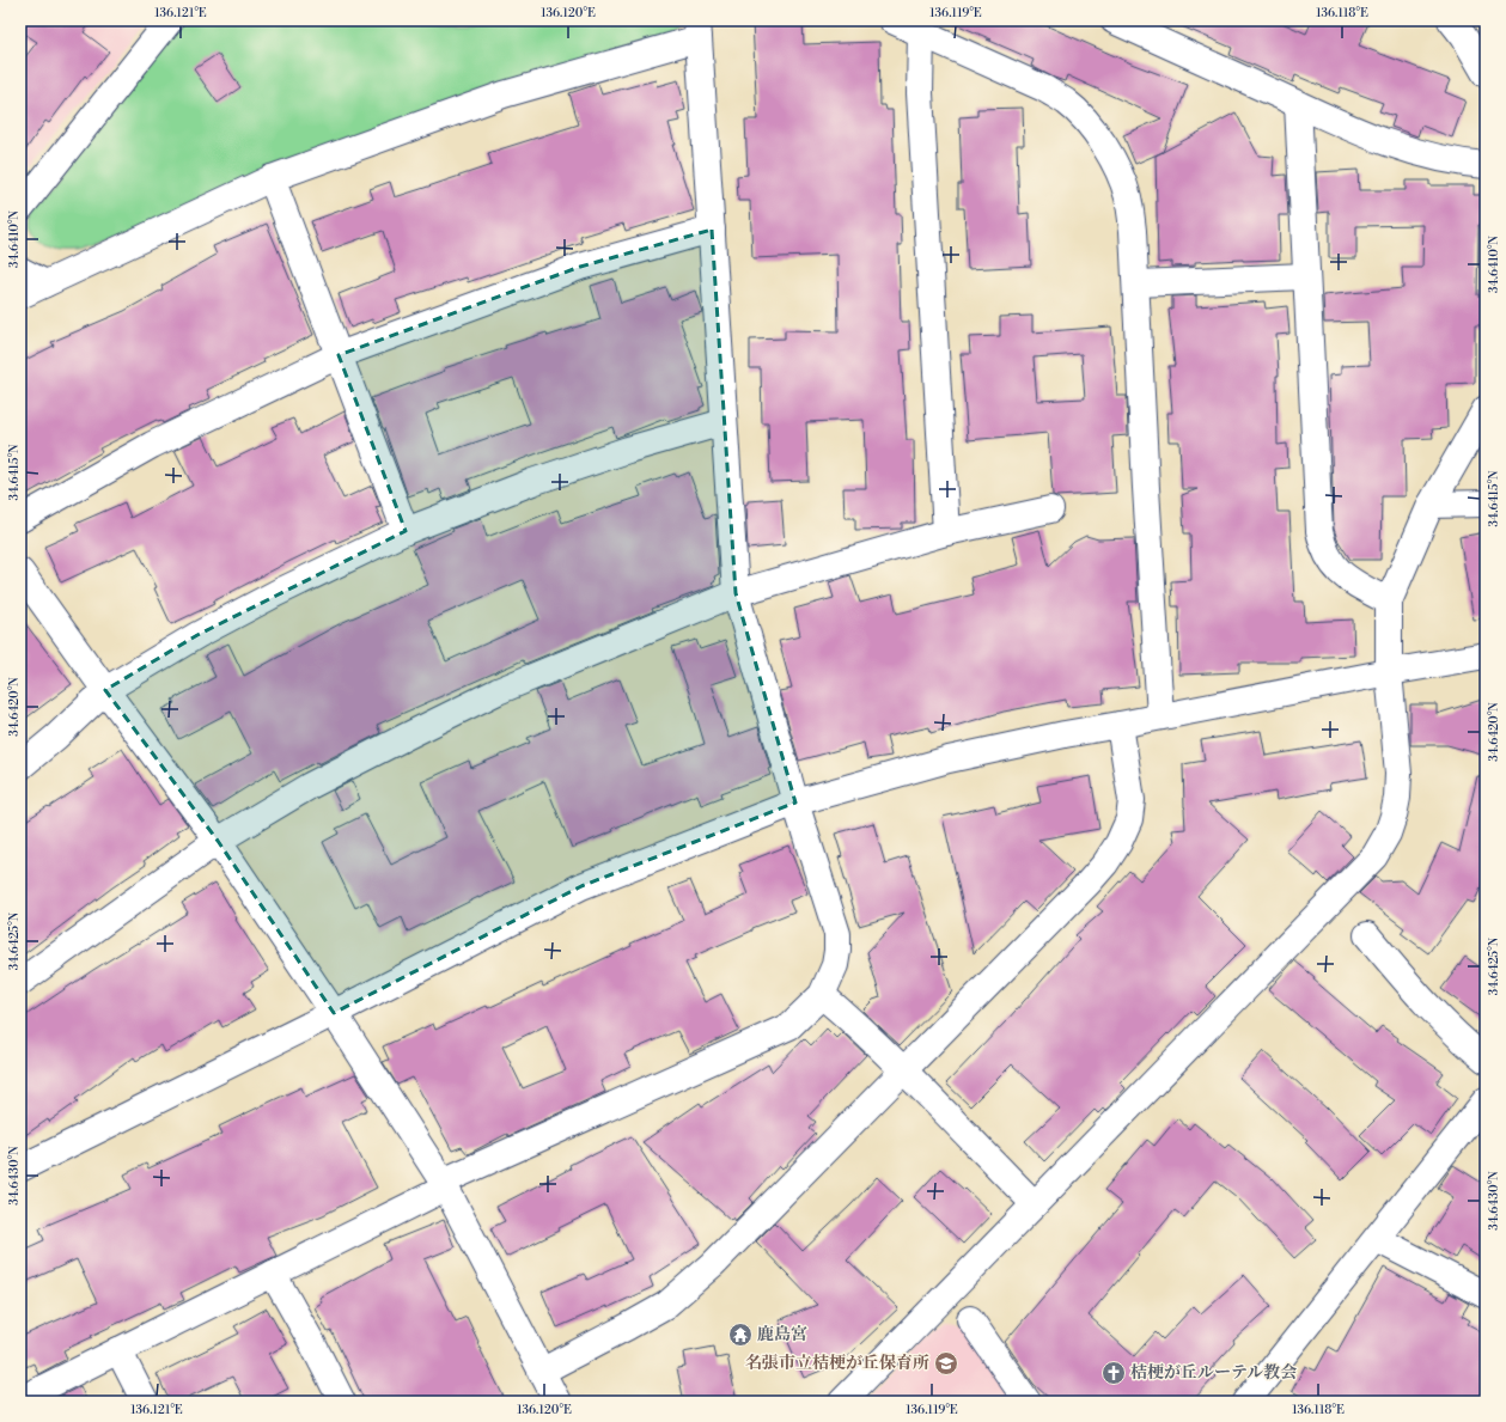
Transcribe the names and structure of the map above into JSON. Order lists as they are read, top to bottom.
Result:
{
  "places": {
    "temple": ["鹿島宮"],
    "school or university": ["名張市立桔梗が丘保育所"],
    "church": ["桔梗が丘ルーテル教会"]
  },
  "coordinates": [
    "136.121°E",
    "136.120°E",
    "136.119°E",
    "136.118°E",
    "34.6410°N",
    "34.6415°N",
    "34.6420°N",
    "34.6425°N",
    "34.6430°N"
  ]
}
